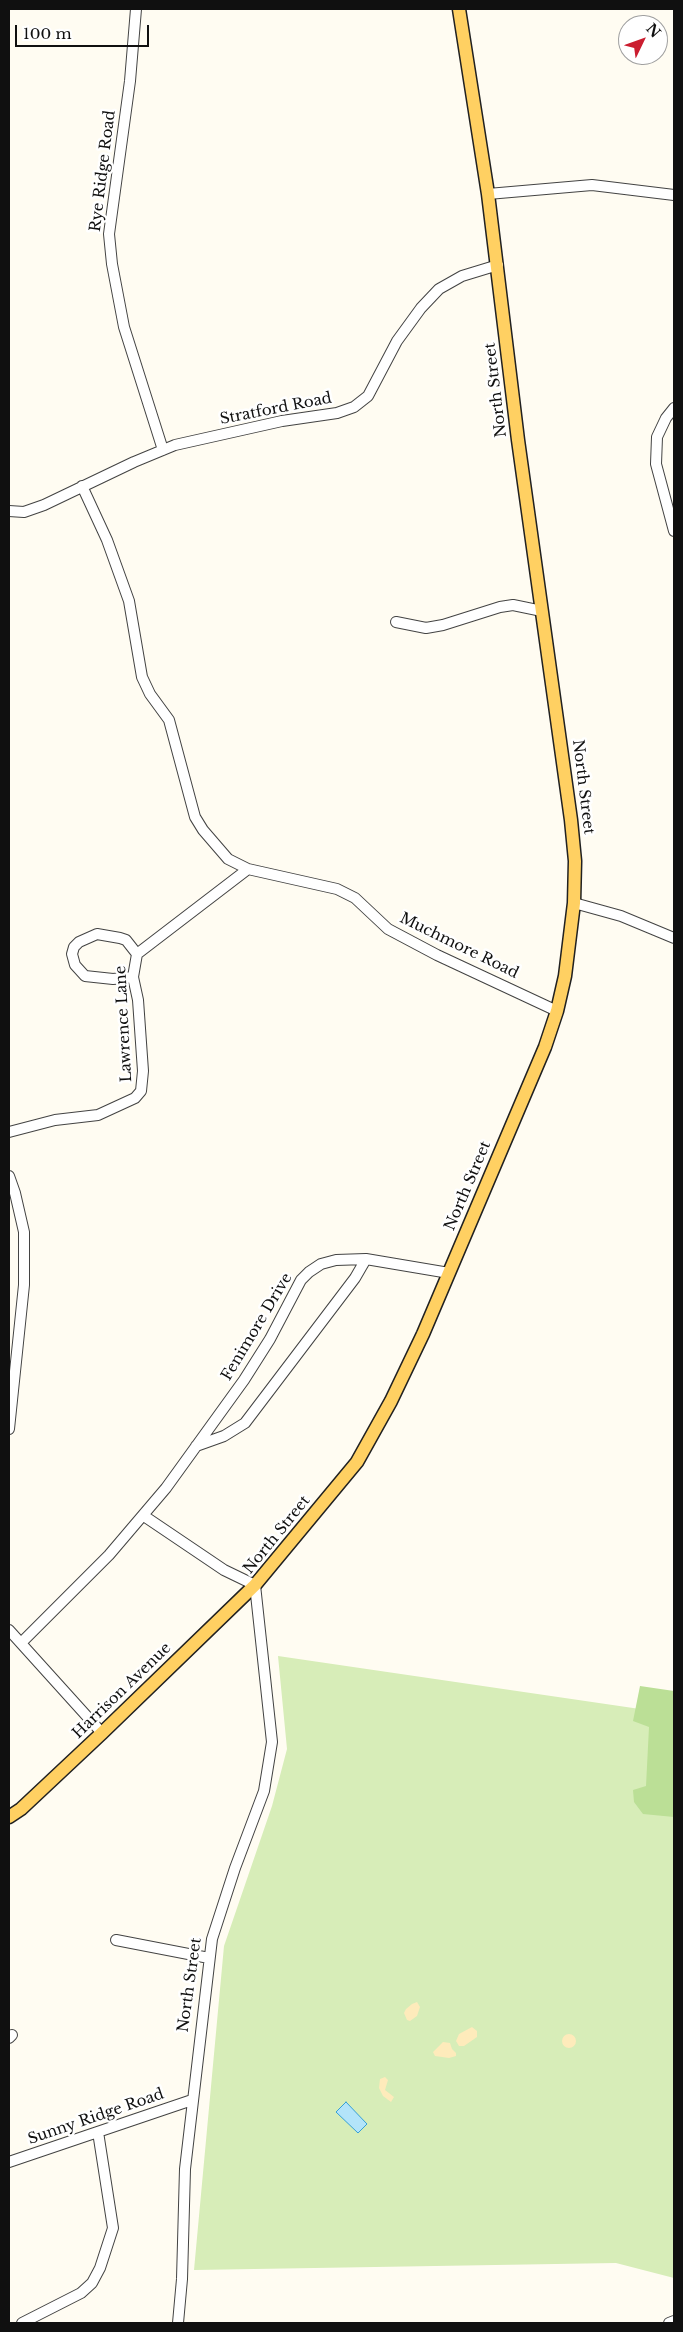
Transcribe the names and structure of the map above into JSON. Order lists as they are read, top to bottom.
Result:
{
  "streets": {
    "main road": ["North Street", "Harrison Avenue"],
    "street": [
      "Rye Ridge Road",
      "Stratford Road",
      "Muchmore Road",
      "Lawrence Lane",
      "Fenimore Drive",
      "Sunny Ridge Road"
    ]
  },
  "crossings": [
    ["Rye Ridge Road", "Stratford Road"],
    ["North Street", "Stratford Road"],
    ["North Street", "Muchmore Road"],
    ["North Street", "Fenimore Drive"],
    ["North Street", "Harrison Avenue"],
    ["North Street", "Sunny Ridge Road"],
    ["Stratford Road", "Muchmore Road"],
    ["Muchmore Road", "Lawrence Lane"]
  ],
  "scale_bar": "100 m",
  "north": "top right"
}
